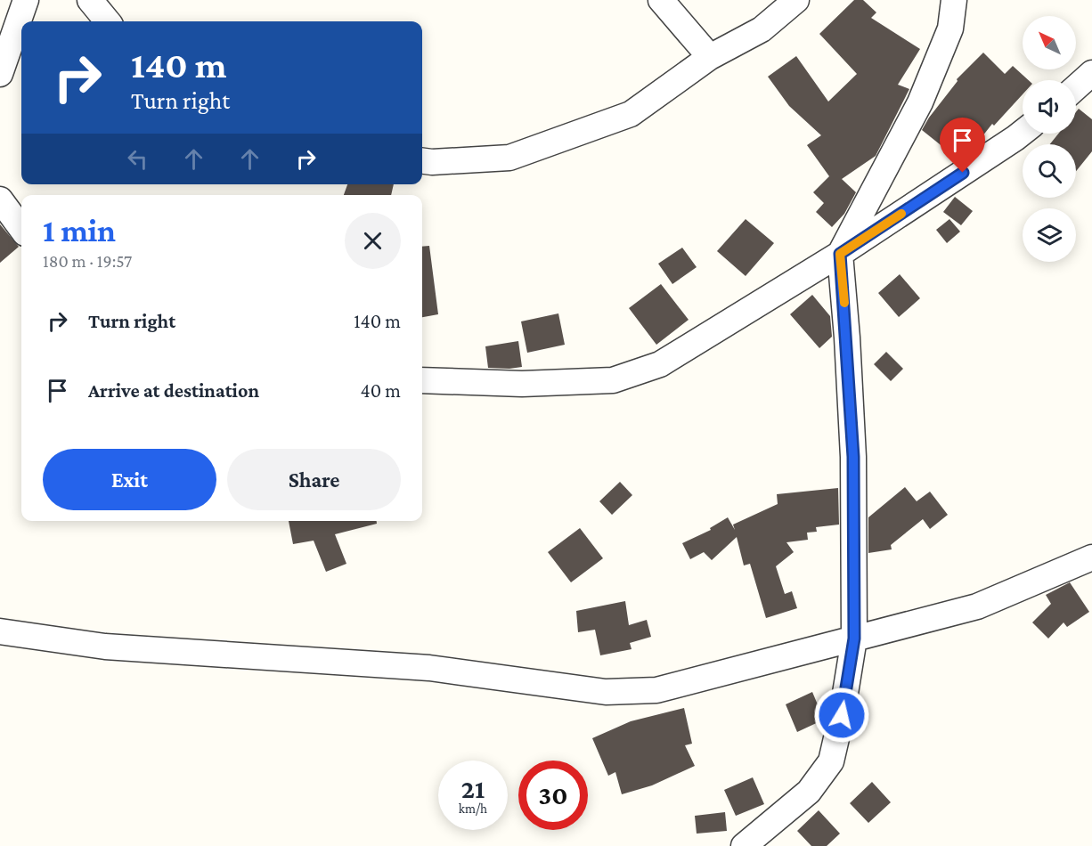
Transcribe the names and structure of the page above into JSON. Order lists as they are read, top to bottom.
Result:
{
  "north": "top left",
  "page": {
    "turn": ["140 m", "Turn right"],
    "heading": ["1 min", "180 m · 19:57"],
    "list": [
      {
        "name": "Turn right",
        "value": "140 m"
      },
      {
        "name": "Arrive at destination",
        "value": "40 m"
      }
    ],
    "buttons": ["Exit", "Share"],
    "speed": "21 km/h",
    "limit": "30"
  }
}
